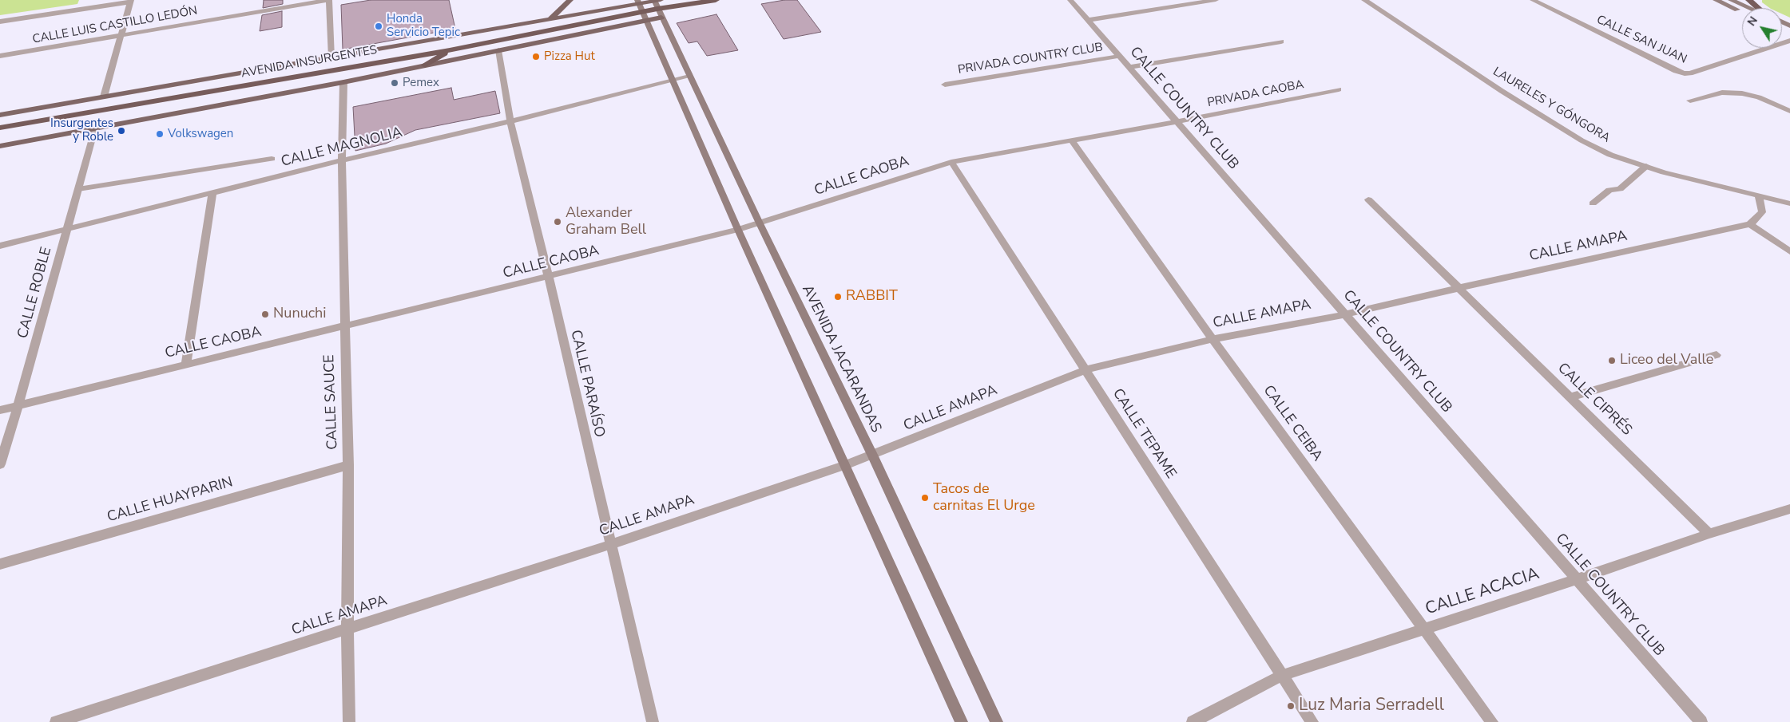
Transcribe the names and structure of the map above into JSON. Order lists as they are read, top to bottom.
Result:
{
  "streets": {
    "highway": ["AVENIDA INSURGENTES"],
    "main road": ["AVENIDA JACARANDAS"],
    "street": [
      "CALLE LUIS CASTILLO LEDÓN",
      "CALLE SAN JUAN",
      "PRIVADA COUNTRY CLUB",
      "PRIVADA CAOBA",
      "LAURELES Y GÓNGORA",
      "CALLE COUNTRY CLUB",
      "CALLE MAGNOLIA",
      "CALLE CAOBA",
      "CALLE AMAPA",
      "CALLE ROBLE",
      "CALLE PARAÍSO",
      "CALLE CIPRÉS",
      "CALLE SAUCE",
      "CALLE CEIBA",
      "CALLE TEPAME",
      "CALLE HUAYPARIN",
      "CALLE ACACIA"
    ]
  },
  "crossings": [
    ["PRIVADA COUNTRY CLUB", "CALLE COUNTRY CLUB"],
    ["AVENIDA INSURGENTES", "AVENIDA JACARANDAS"],
    ["PRIVADA CAOBA", "CALLE COUNTRY CLUB"],
    ["PRIVADA CAOBA", "CALLE CAOBA"],
    ["CALLE COUNTRY CLUB", "CALLE CAOBA"],
    ["CALLE COUNTRY CLUB", "CALLE AMAPA"],
    ["CALLE COUNTRY CLUB", "CALLE ACACIA"],
    ["CALLE MAGNOLIA", "CALLE ROBLE"],
    ["CALLE MAGNOLIA", "AVENIDA JACARANDAS"],
    ["CALLE MAGNOLIA", "CALLE PARAÍSO"],
    ["CALLE MAGNOLIA", "CALLE SAUCE"],
    ["CALLE CAOBA", "CALLE ROBLE"],
    ["CALLE CAOBA", "AVENIDA JACARANDAS"],
    ["CALLE CAOBA", "CALLE PARAÍSO"],
    ["CALLE CAOBA", "CALLE SAUCE"],
    ["CALLE CAOBA", "CALLE CEIBA"],
    ["CALLE CAOBA", "CALLE TEPAME"],
    ["CALLE AMAPA", "AVENIDA JACARANDAS"],
    ["CALLE AMAPA", "CALLE PARAÍSO"],
    ["CALLE AMAPA", "CALLE CIPRÉS"],
    ["CALLE AMAPA", "CALLE SAUCE"],
    ["CALLE AMAPA", "CALLE CEIBA"],
    ["CALLE AMAPA", "CALLE TEPAME"],
    ["CALLE CIPRÉS", "CALLE ACACIA"],
    ["CALLE SAUCE", "CALLE HUAYPARIN"],
    ["CALLE CEIBA", "CALLE ACACIA"],
    ["CALLE TEPAME", "CALLE ACACIA"]
  ],
  "places": [
    "Honda Servicio Tepic",
    "Pizza Hut",
    "Pemex",
    "Insurgentes y Roble",
    "Volkswagen",
    "Alexander Graham Bell",
    "RABBIT",
    "Nunuchi",
    "Liceo del Valle",
    "Tacos de carnitas El Urge",
    "Luz Maria Serradell"
  ],
  "north": "top left"
}
